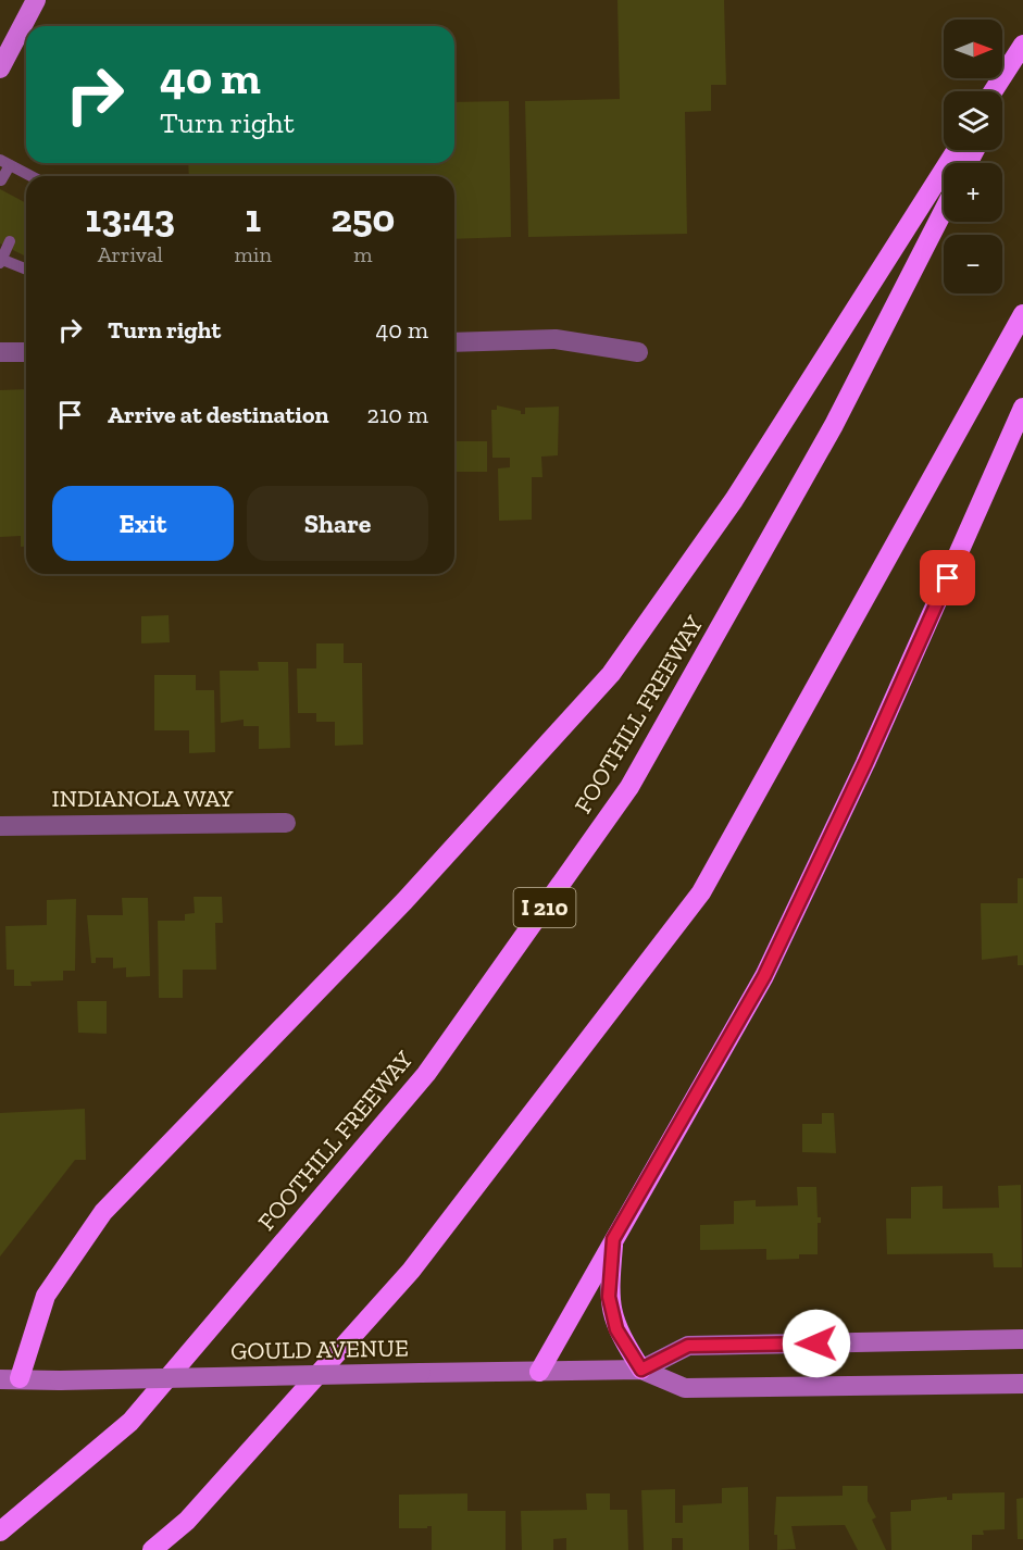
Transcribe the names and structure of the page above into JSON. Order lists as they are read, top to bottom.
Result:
{
  "streets": {
    "highway": ["FOOTHILL FREEWAY", "I 210"],
    "street": ["INDIANOLA WAY", "GOULD AVENUE"]
  },
  "north": "right",
  "page": {
    "map_buttons": ["+", "−"],
    "turn": ["40 m", "Turn right"],
    "eta": [
      "13:43",
      "Arrival",
      "1",
      "min",
      "250",
      "m"
    ],
    "list": [
      {
        "name": "Turn right",
        "value": "40 m"
      },
      {
        "name": "Arrive at destination",
        "value": "210 m"
      }
    ],
    "buttons": ["Exit", "Share"]
  }
}
